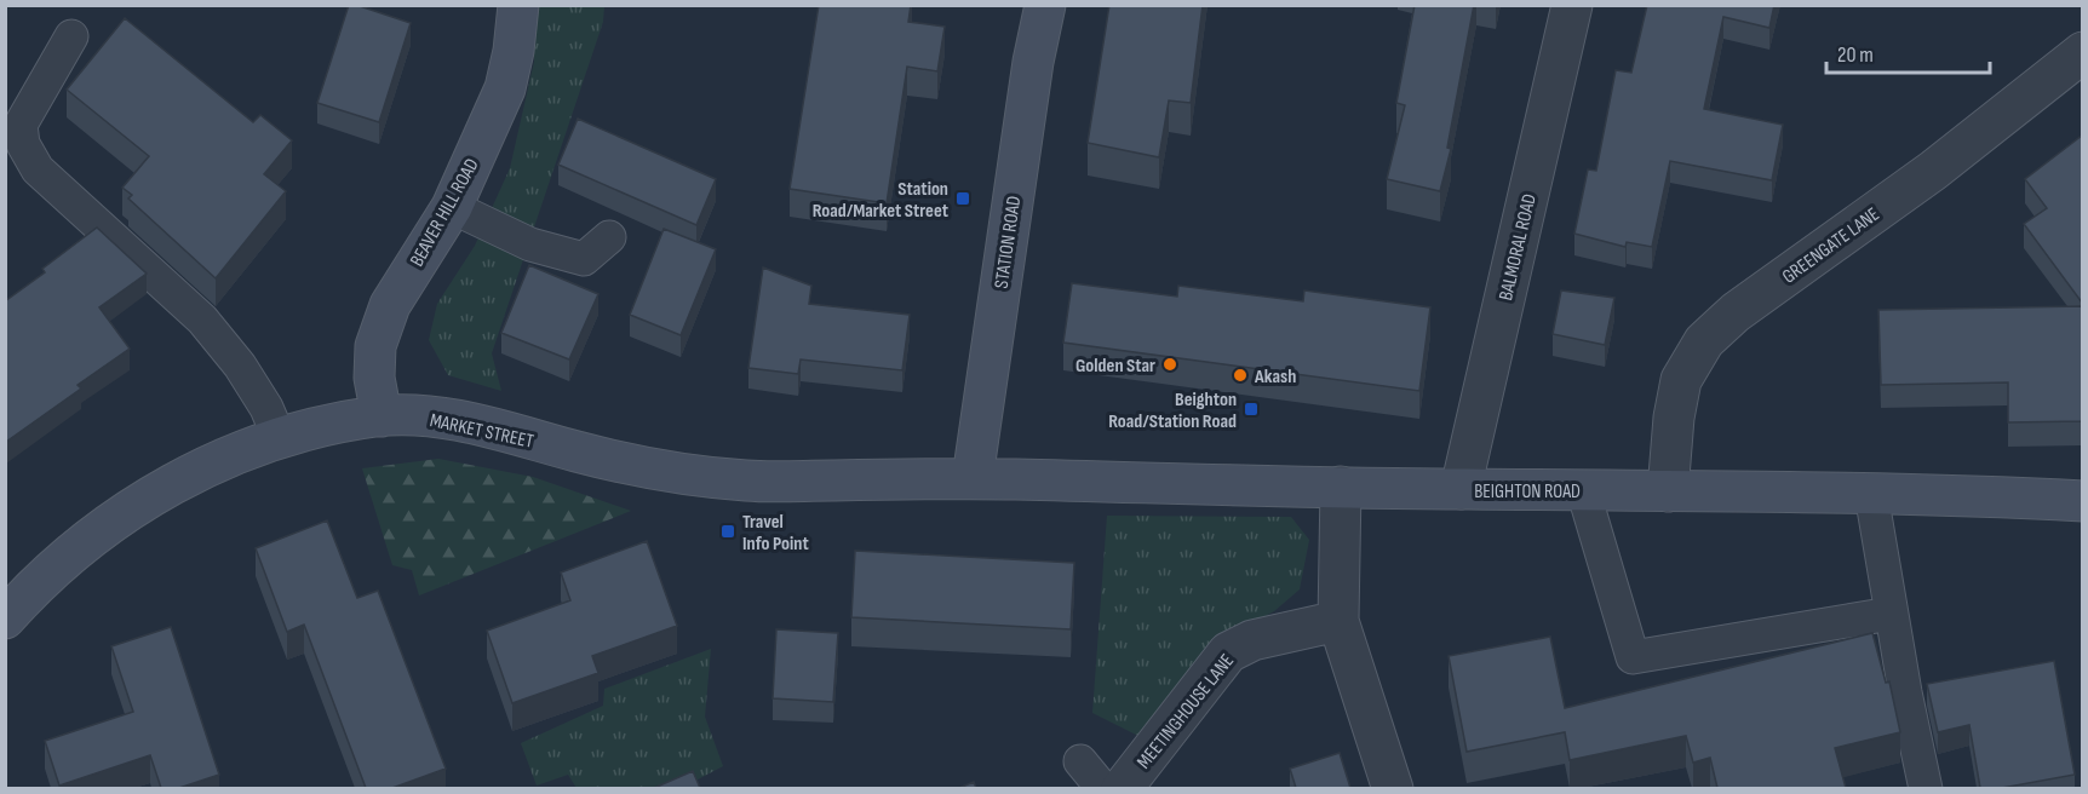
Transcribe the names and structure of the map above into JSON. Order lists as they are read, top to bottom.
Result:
{
  "streets": {
    "main road": [
      "BEAVER HILL ROAD",
      "STATION ROAD",
      "MARKET STREET",
      "BEIGHTON ROAD"
    ],
    "street": ["GREENGATE LANE", "BALMORAL ROAD", "MEETINGHOUSE LANE"]
  },
  "crossings": [
    ["BEAVER HILL ROAD", "MARKET STREET"],
    ["STATION ROAD", "MARKET STREET"],
    ["STATION ROAD", "BEIGHTON ROAD"],
    ["GREENGATE LANE", "BEIGHTON ROAD"],
    ["BALMORAL ROAD", "BEIGHTON ROAD"],
    ["MARKET STREET", "BEIGHTON ROAD"]
  ],
  "places": {
    "transit": ["Station Road/Market Street", "Beighton Road/Station Road", "Travel Info Point"],
    "other": ["Golden Star", "Akash"]
  },
  "scale_bar": "20 m"
}
